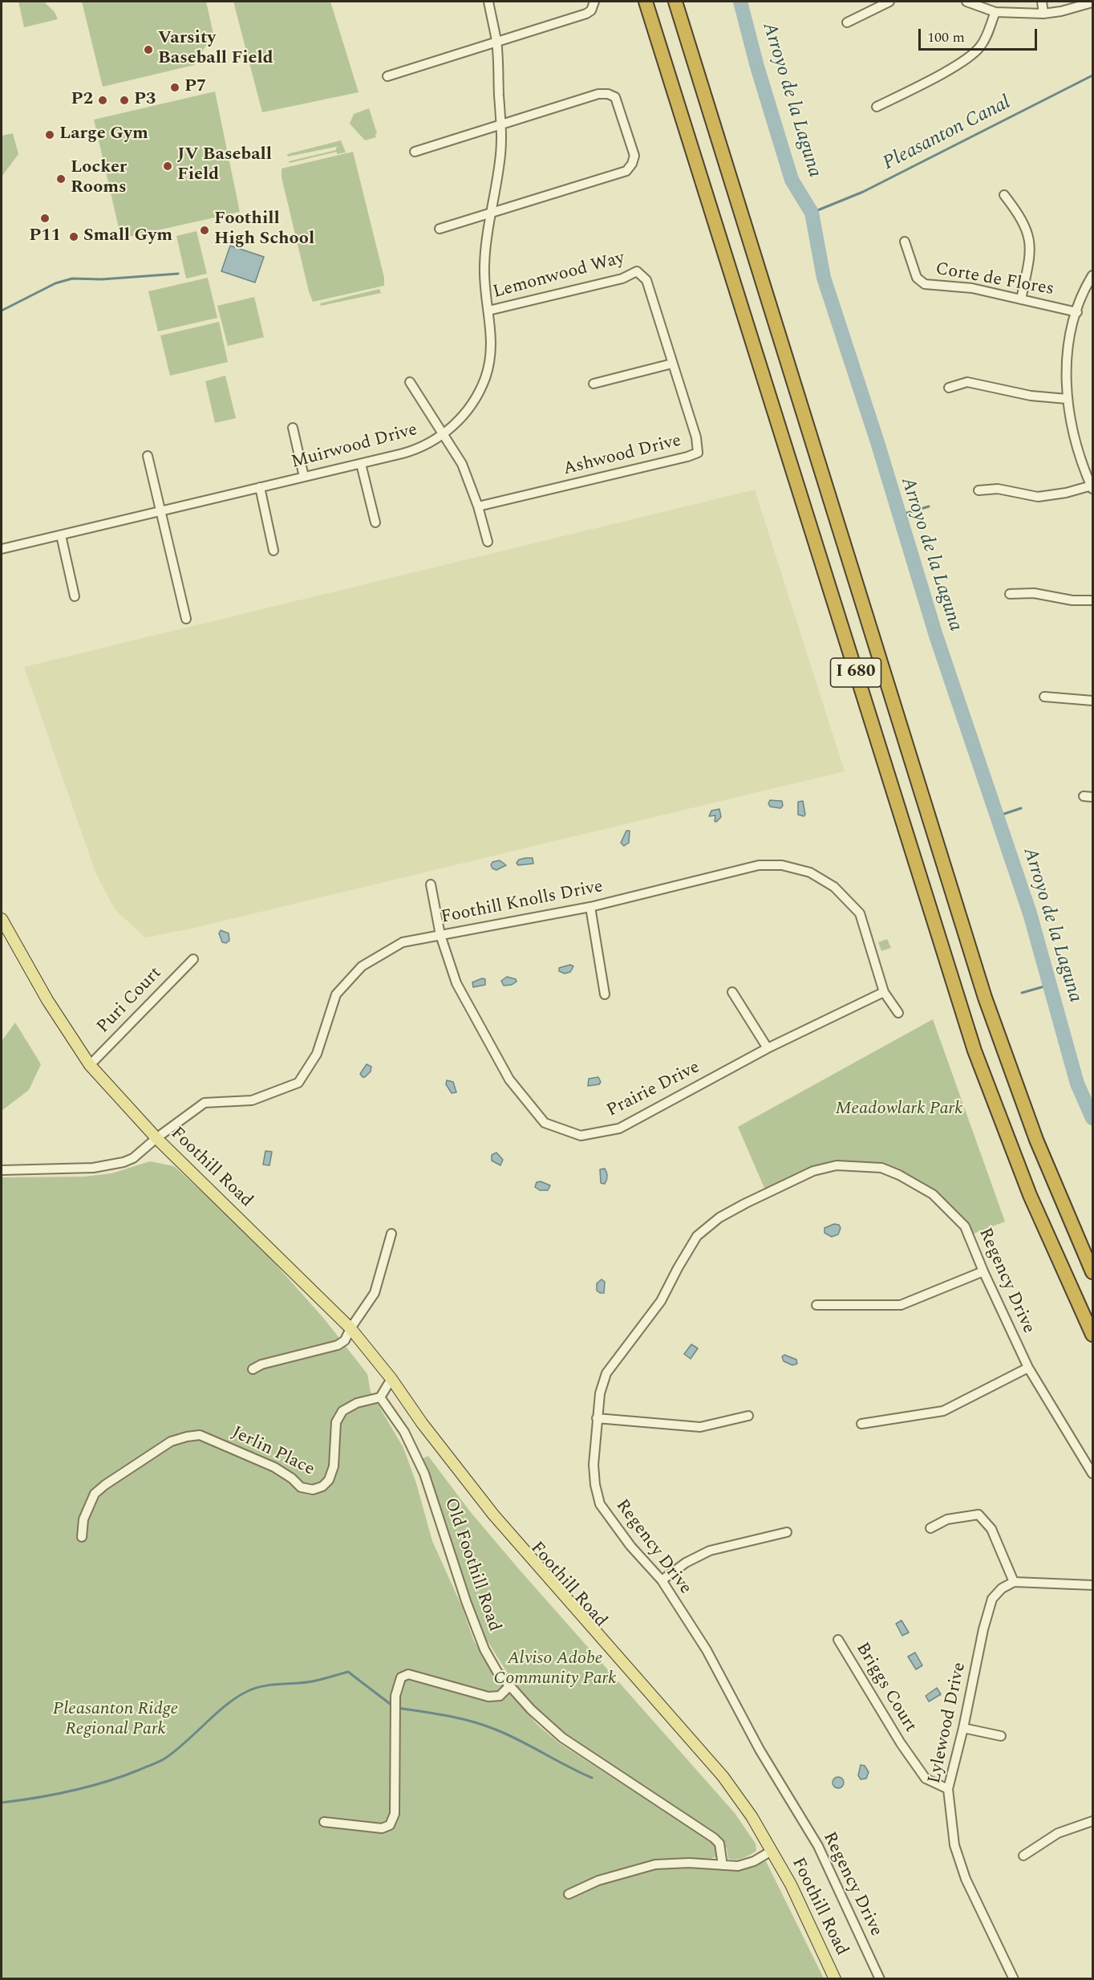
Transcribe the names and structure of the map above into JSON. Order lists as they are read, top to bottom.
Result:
{
  "streets": {
    "highway": ["I 680"],
    "main road": ["Foothill Road"],
    "street": [
      "Lemonwood Way",
      "Corte de Flores",
      "Muirwood Drive",
      "Ashwood Drive",
      "Foothill Knolls Drive",
      "Puri Court",
      "Prairie Drive",
      "Regency Drive",
      "Jerlin Place",
      "Old Foothill Road",
      "Briggs Court",
      "Lylewood Drive"
    ]
  },
  "crossings": [
    ["Lemonwood Way", "Muirwood Drive"],
    ["Lemonwood Way", "Ashwood Drive"],
    ["Foothill Knolls Drive", "Prairie Drive"],
    ["Foothill Knolls Drive", "Foothill Road"],
    ["Puri Court", "Foothill Road"],
    ["Jerlin Place", "Old Foothill Road"],
    ["Briggs Court", "Lylewood Drive"]
  ],
  "water": ["Arroyo de la Laguna", "Pleasanton Canal"],
  "parks": ["Meadowlark Park", "Alviso Adobe Community Park", "Pleasanton Ridge Regional Park"],
  "places": [
    "Varsity Baseball Field",
    "P7",
    "P2",
    "P3",
    "Large Gym",
    "JV Baseball Field",
    "Locker Rooms",
    "P11",
    "Foothill High School",
    "Small Gym"
  ],
  "scale_bar": "100 m"
}
